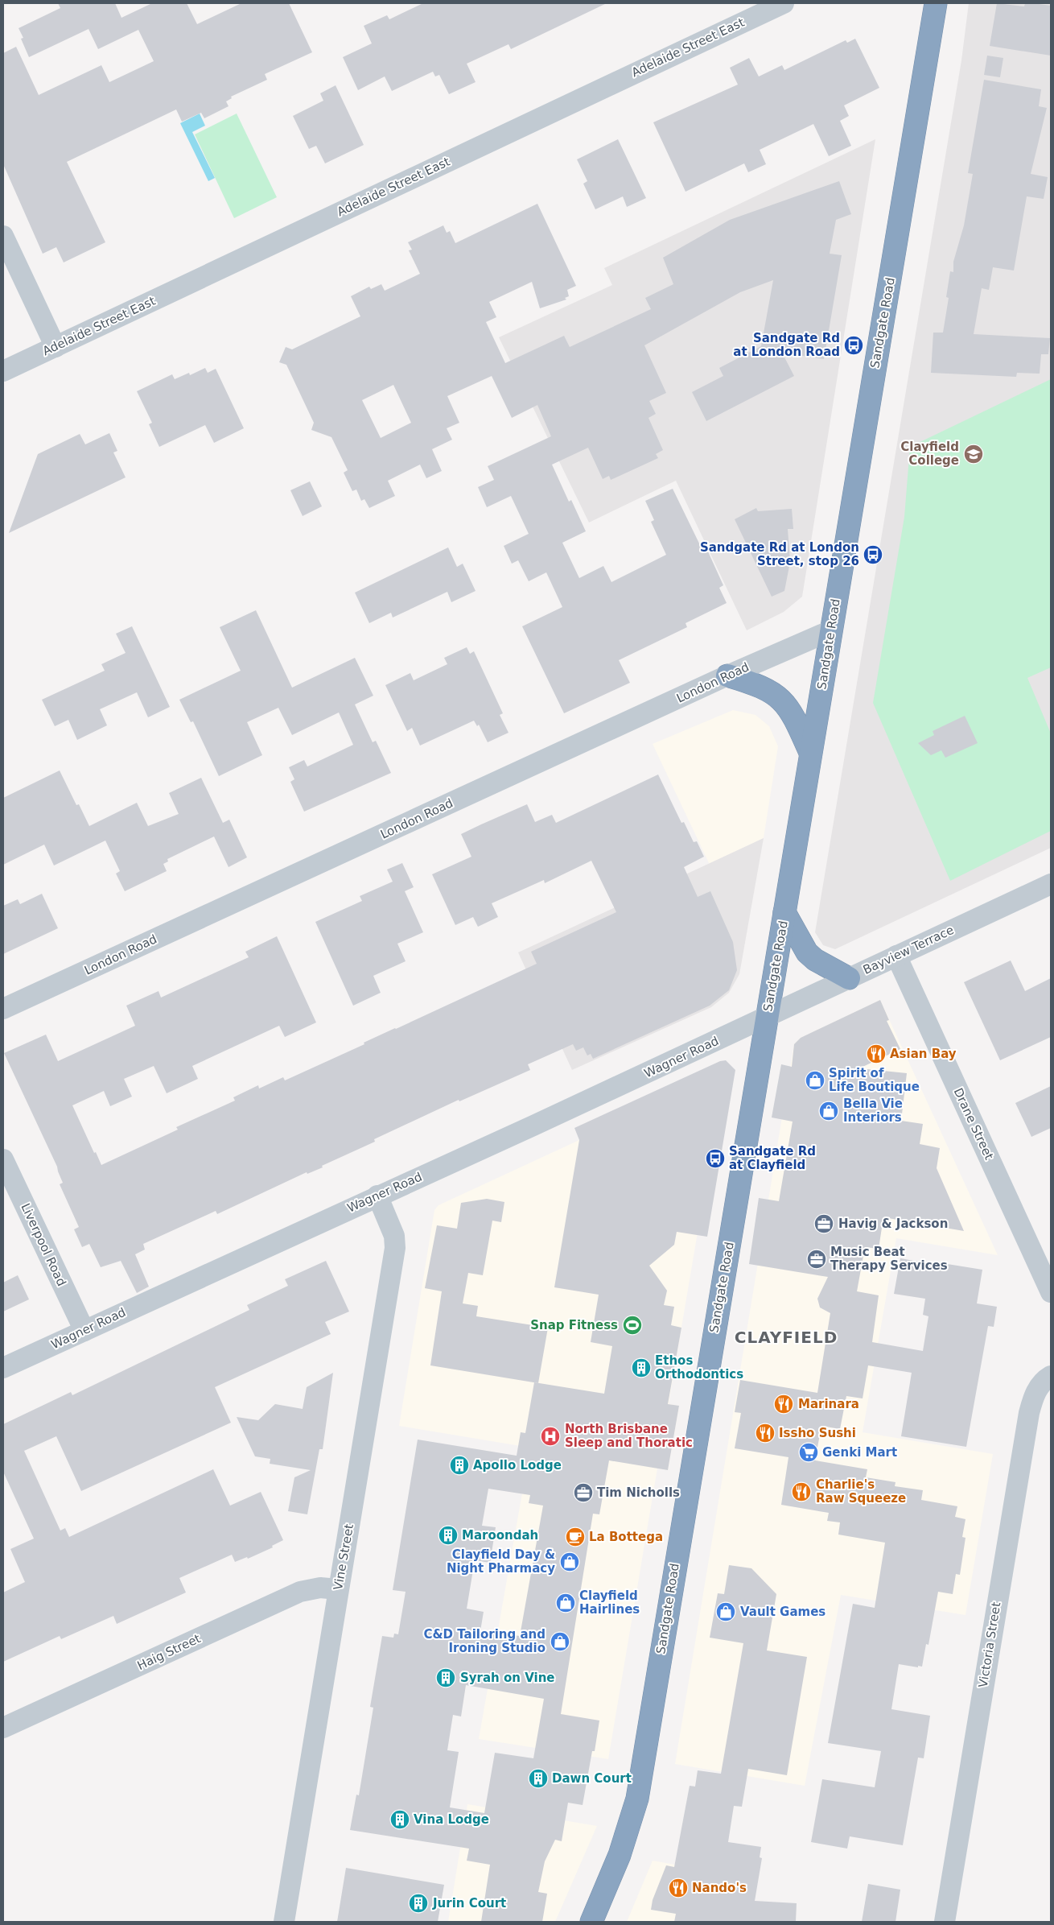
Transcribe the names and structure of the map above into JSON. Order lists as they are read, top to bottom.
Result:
{
  "streets": {
    "highway": ["Sandgate Road"],
    "street": [
      "Adelaide Street East",
      "London Road",
      "Bayview Terrace",
      "Wagner Road",
      "Drane Street",
      "Liverpool Road",
      "Vine Street",
      "Victoria Street",
      "Haig Street"
    ]
  },
  "crossings": [
    ["Sandgate Road", "London Road"],
    ["Sandgate Road", "Bayview Terrace"],
    ["Sandgate Road", "Wagner Road"],
    ["Bayview Terrace", "Wagner Road"],
    ["Bayview Terrace", "Drane Street"],
    ["Wagner Road", "Liverpool Road"],
    ["Wagner Road", "Vine Street"],
    ["Vine Street", "Haig Street"]
  ],
  "districts": ["CLAYFIELD"],
  "places": {
    "bus stop": ["Sandgate Rd at London Road", "Sandgate Rd at London Street, stop 26", "Sandgate Rd at Clayfield"],
    "school or university": ["Clayfield College"],
    "restaurant": [
      "Asian Bay",
      "Marinara",
      "Issho Sushi",
      "Charlie's Raw Squeeze",
      "Nando's"
    ],
    "shop": [
      "Spirit of Life Boutique",
      "Bella Vie Interiors",
      "Clayfield Day & Night Pharmacy",
      "Clayfield Hairlines",
      "Vault Games",
      "C&D Tailoring and Ironing Studio"
    ],
    "office": ["Havig & Jackson", "Music Beat Therapy Services", "Tim Nicholls"],
    "sports": ["Snap Fitness"],
    "building": [
      "Ethos Orthodontics",
      "Apollo Lodge",
      "Maroondah",
      "Syrah on Vine",
      "Dawn Court",
      "Vina Lodge",
      "Jurin Court"
    ],
    "hospital": ["North Brisbane Sleep and Thoratic"],
    "supermarket": ["Genki Mart"],
    "cafe": ["La Bottega"]
  }
}
